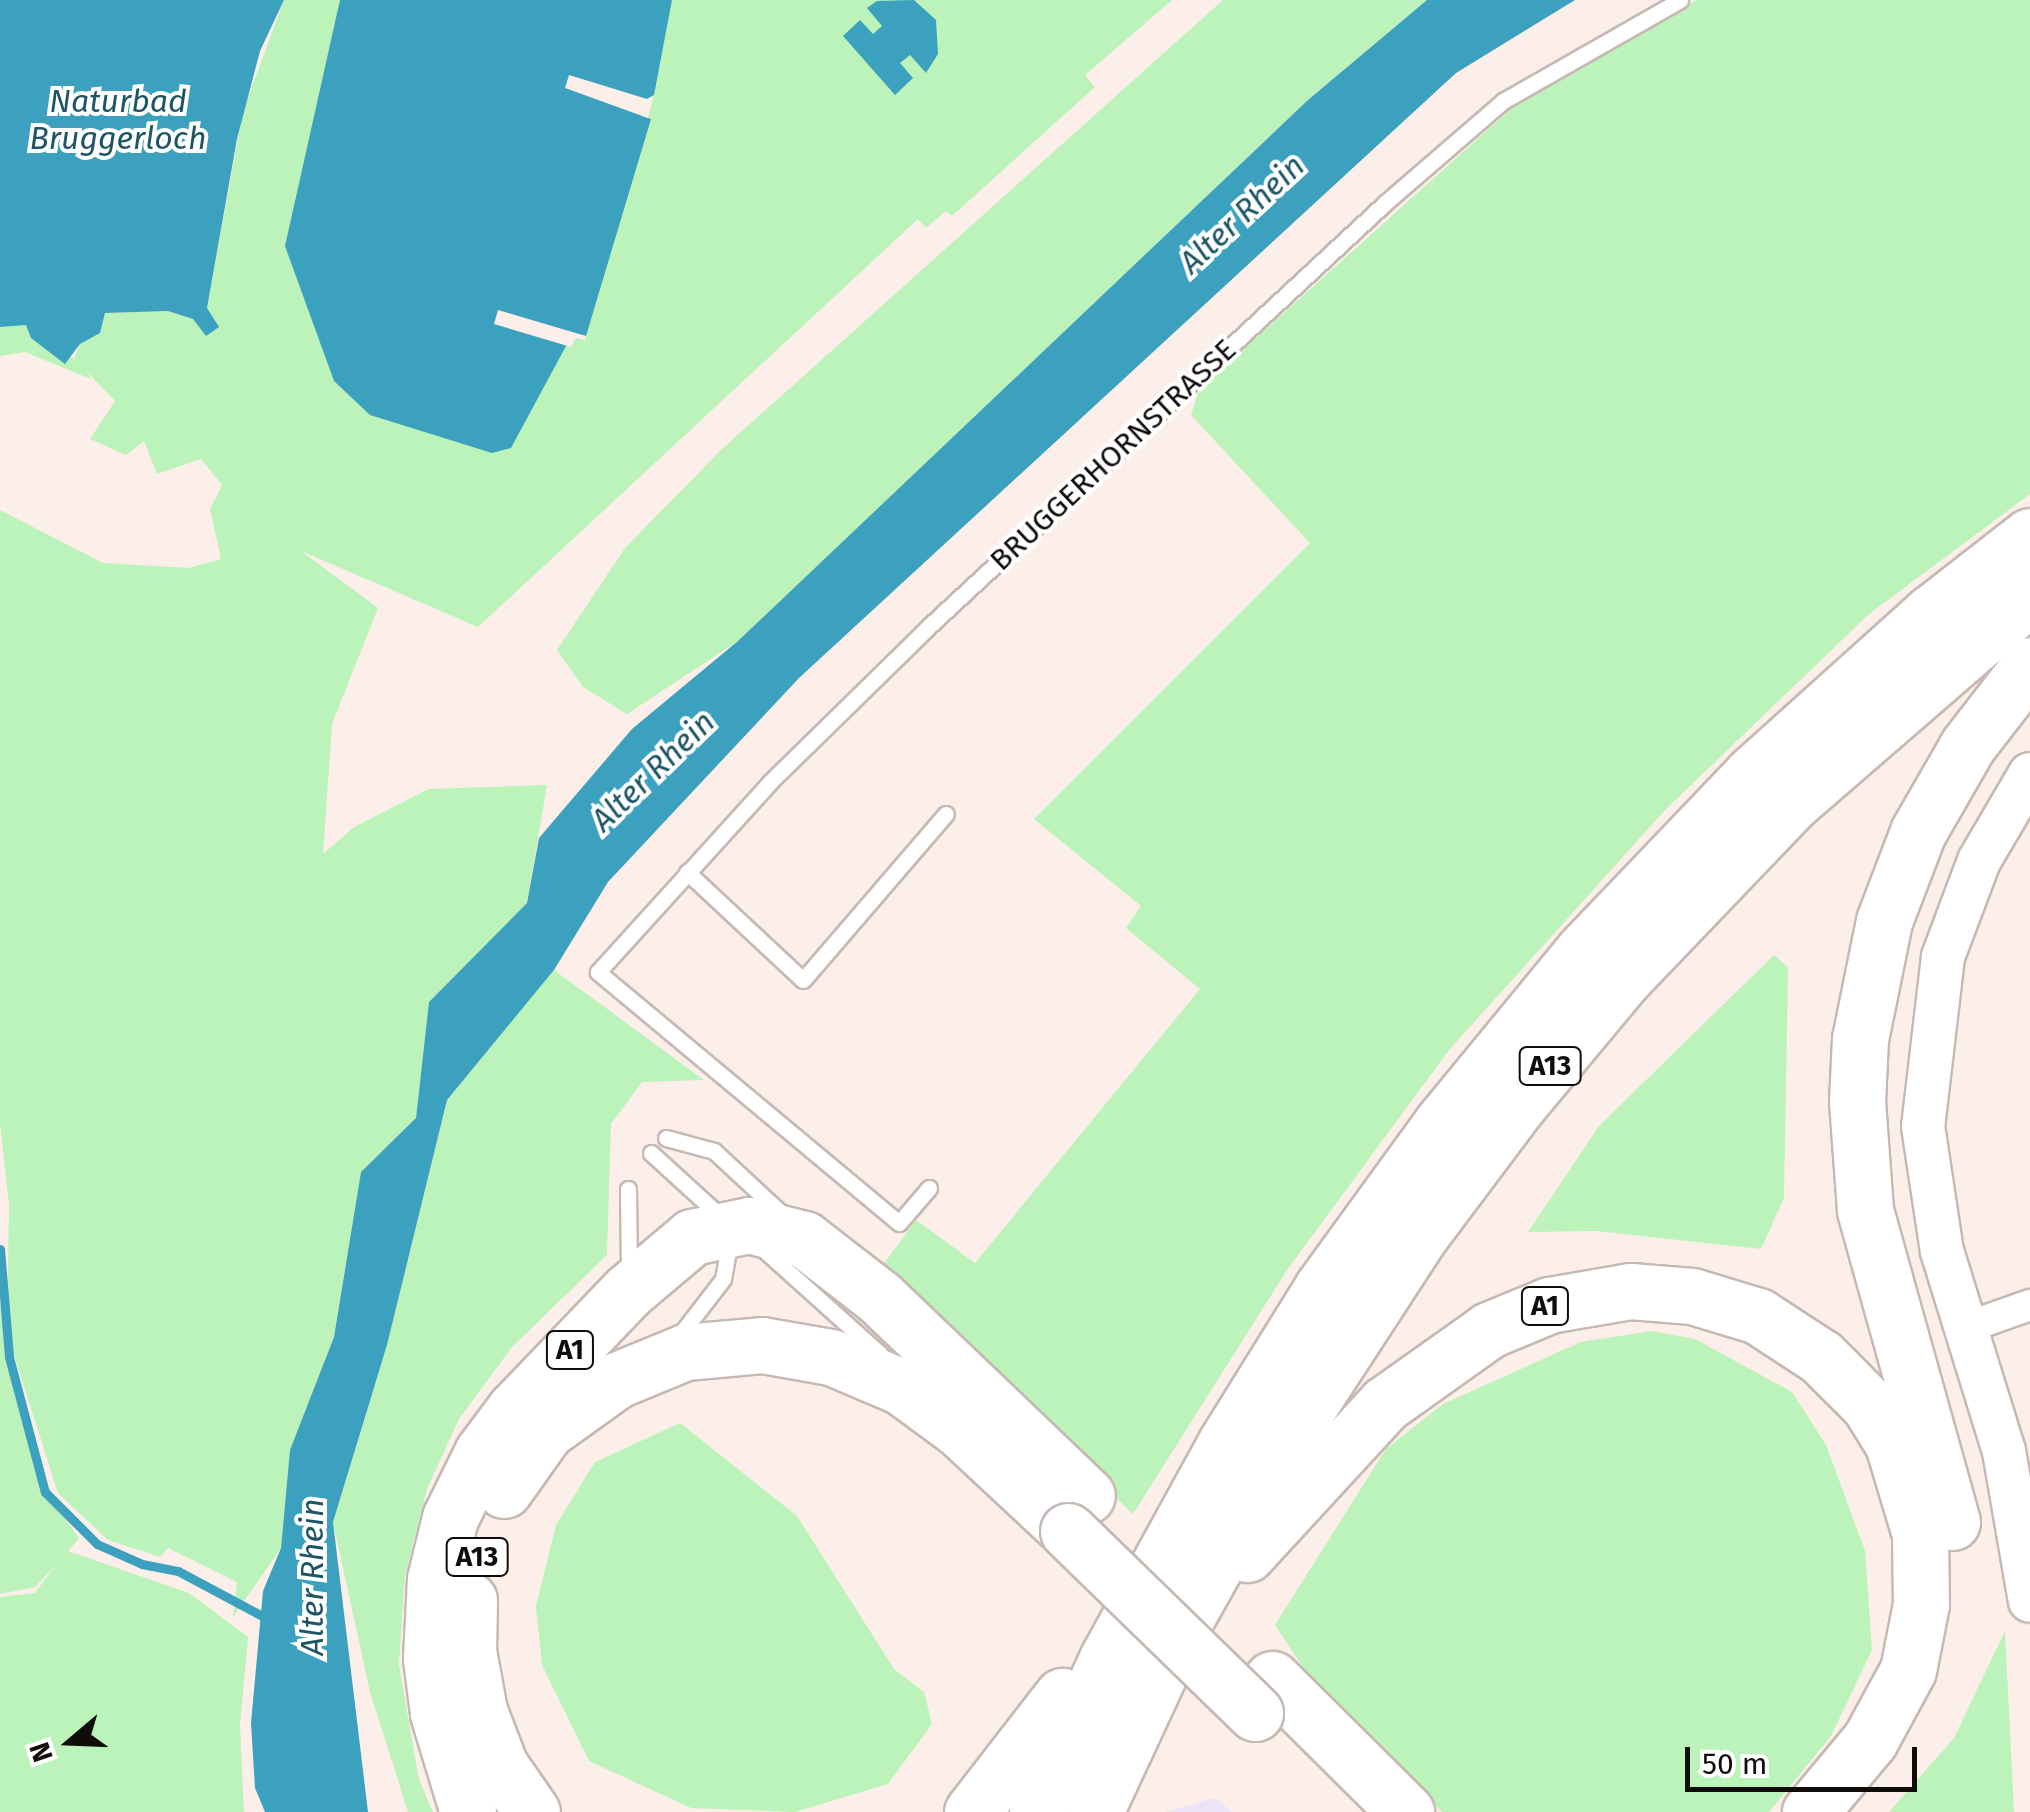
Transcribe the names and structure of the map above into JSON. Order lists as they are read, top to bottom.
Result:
{
  "streets": {
    "highway": ["A13", "A1"],
    "lane": ["BRUGGERHORNSTRASSE"]
  },
  "crossings": [
    ["A13", "A1"]
  ],
  "water": ["Naturbad Bruggerloch", "Alter Rhein"],
  "scale_bar": "50 m",
  "north": "left"
}
